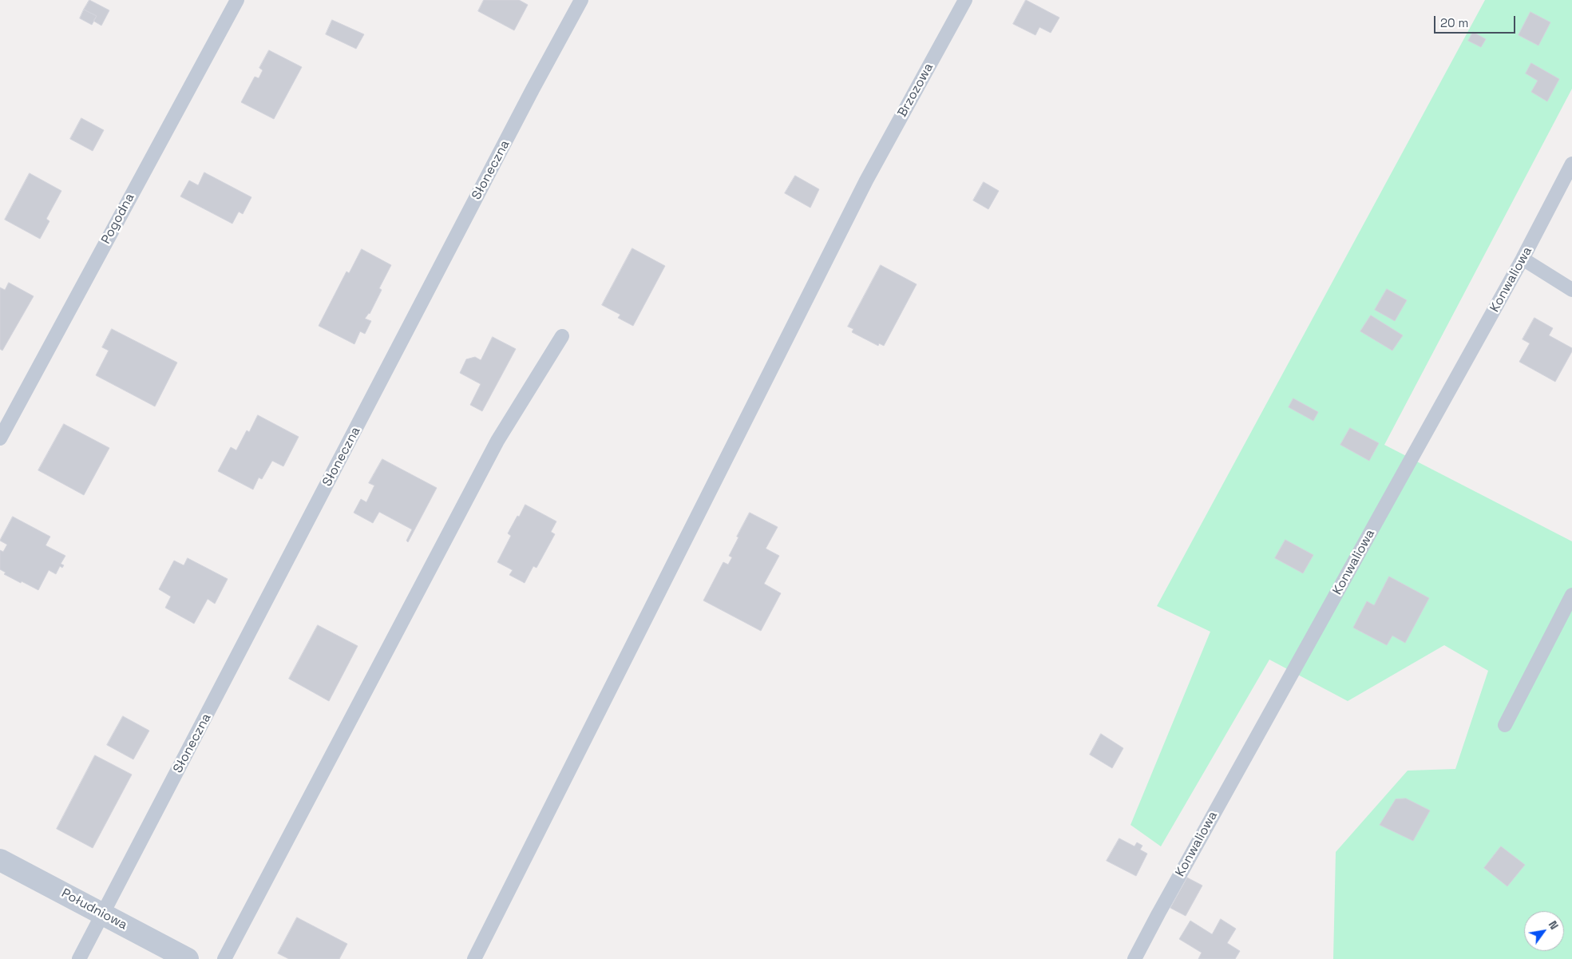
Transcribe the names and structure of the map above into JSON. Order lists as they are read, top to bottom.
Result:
{
  "streets": {
    "street": ["Południowa"],
    "lane": [
      "Brzozowa",
      "Słoneczna",
      "Pogodna",
      "Konwaliowa"
    ]
  },
  "crossings": [
    ["Słoneczna", "Południowa"]
  ],
  "scale_bar": "20 m",
  "north": "top right"
}
